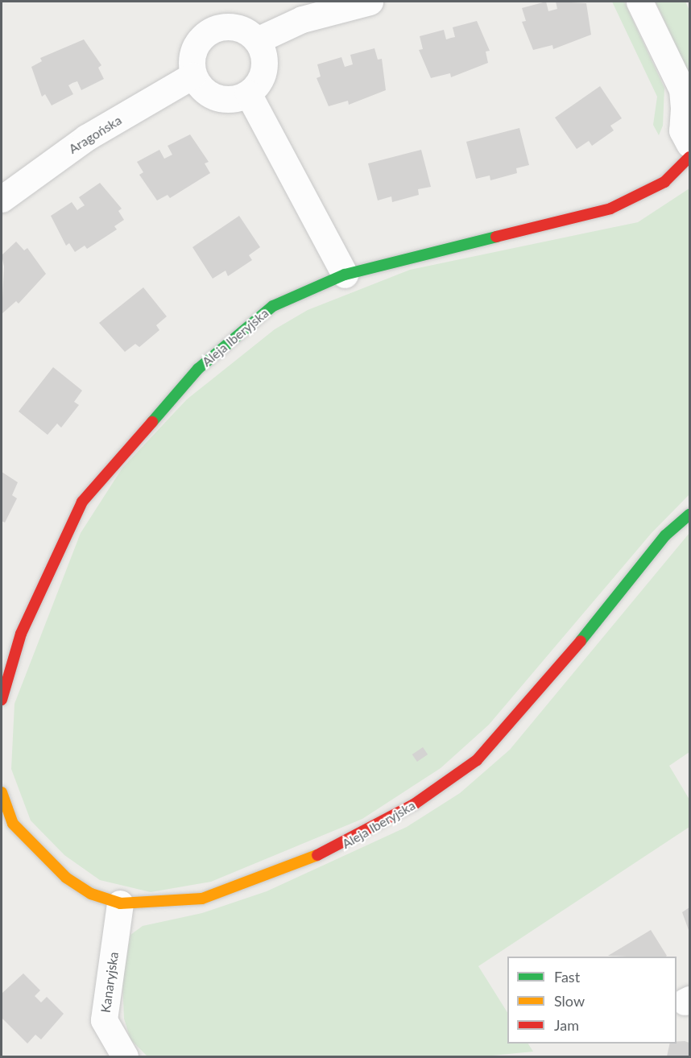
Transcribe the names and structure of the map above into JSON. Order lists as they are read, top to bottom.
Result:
{
  "streets": {
    "street": ["Aragońska", "Aleja Iberyjska", "Kanaryjska"]
  },
  "crossings": [
    ["Aleja Iberyjska", "Kanaryjska"]
  ],
  "legend": ["Fast", "Slow", "Jam"]
}
